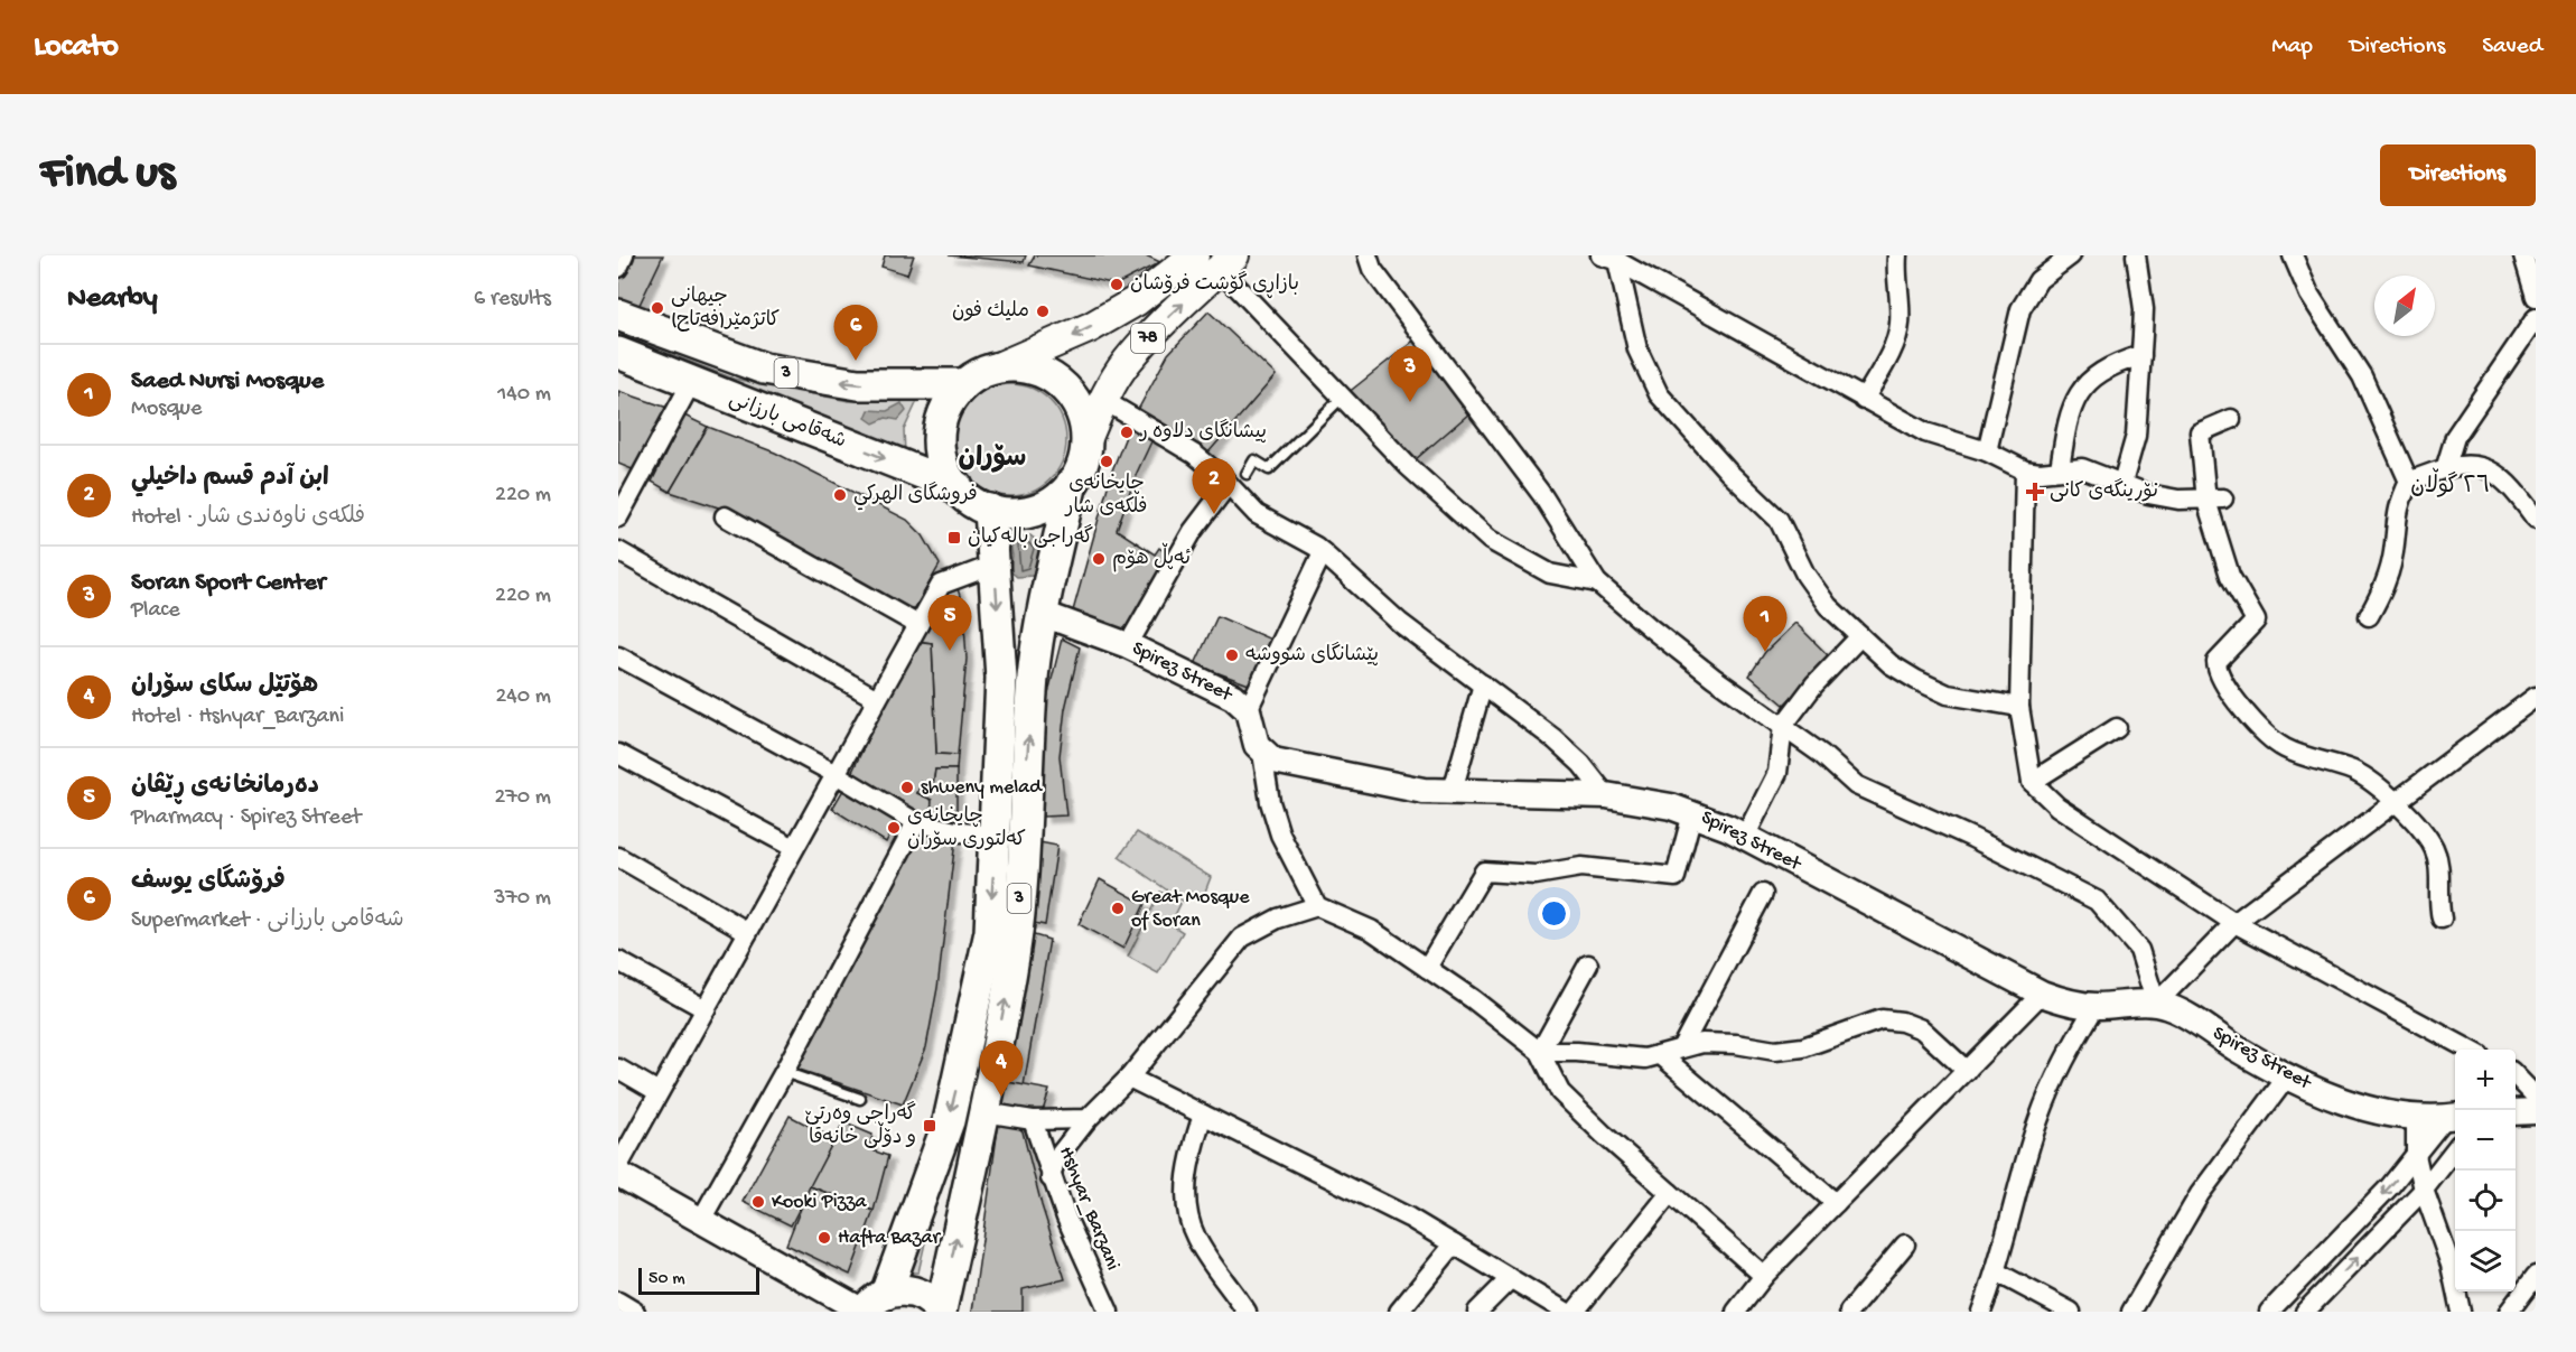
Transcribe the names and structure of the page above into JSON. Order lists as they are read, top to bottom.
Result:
{
  "streets": {
    "highway": ["3", "شەقامی بارزانی"],
    "main road": ["78", "Spirez Street"],
    "street": ["Hshyar_Barzani"]
  },
  "crossings": [
    ["78", "3"],
    ["78", "شەقامی بارزانی"],
    ["3", "شەقامی بارزانی"],
    ["3", "Spirez Street"]
  ],
  "districts": ["سۆران", "٢٦ گوڵان"],
  "places": {
    "other": [
      "بازاڕی گۆشت فرۆشان",
      "جیهانی کاتژمێر(فەتاح)",
      "مليك فون",
      "پیشانگای دلاوه ر",
      "چایخانەی فلکەی شار",
      "فروشگای الهركي",
      "ئەپڵ هۆم",
      "پێشانگای شووشە",
      "shweny melad",
      "چایخانەی کەلتوری سۆران",
      "Great Mosque of Soran",
      "Kooki Pizza",
      "Hafta Bazar"
    ],
    "health": ["نۆرینگەی کانی"],
    "transit": ["گەراجی بالەکیان", "گەراجی وەرتێ و دۆڵی خانەقا"]
  },
  "scale_bar": "50 m",
  "north": "top right",
  "page": {
    "header": "Locato",
    "nav": ["Map", "Directions", "Saved"],
    "buttons": "Directions",
    "title": "Find us",
    "heading": ["Nearby", "6 results"],
    "pins": [
      "6",
      "3",
      "2",
      "5",
      "1",
      "4"
    ],
    "list": [
      {
        "mark": "1",
        "name": "Saed Nursi Mosque",
        "note": "Mosque",
        "value": "140 m"
      },
      {
        "mark": "2",
        "name": "ابن آدم قسم داخيلي",
        "note": "Hotel · فلکەی ناوەندی شار",
        "value": "220 m"
      },
      {
        "mark": "3",
        "name": "Soran Sport Center",
        "note": "Place",
        "value": "220 m"
      },
      {
        "mark": "4",
        "name": "هۆتێل سکای سۆران",
        "note": "Hotel · Hshyar_Barzani",
        "value": "240 m"
      },
      {
        "mark": "5",
        "name": "دەرمانخانەی ڕێڤان",
        "note": "Pharmacy · Spirez Street",
        "value": "270 m"
      },
      {
        "mark": "6",
        "name": "فرۆشگای یوسف",
        "note": "Supermarket · شەقامی بارزانی",
        "value": "370 m"
      }
    ],
    "map_buttons": ["+", "−"],
    "scale": "50 m"
  }
}
